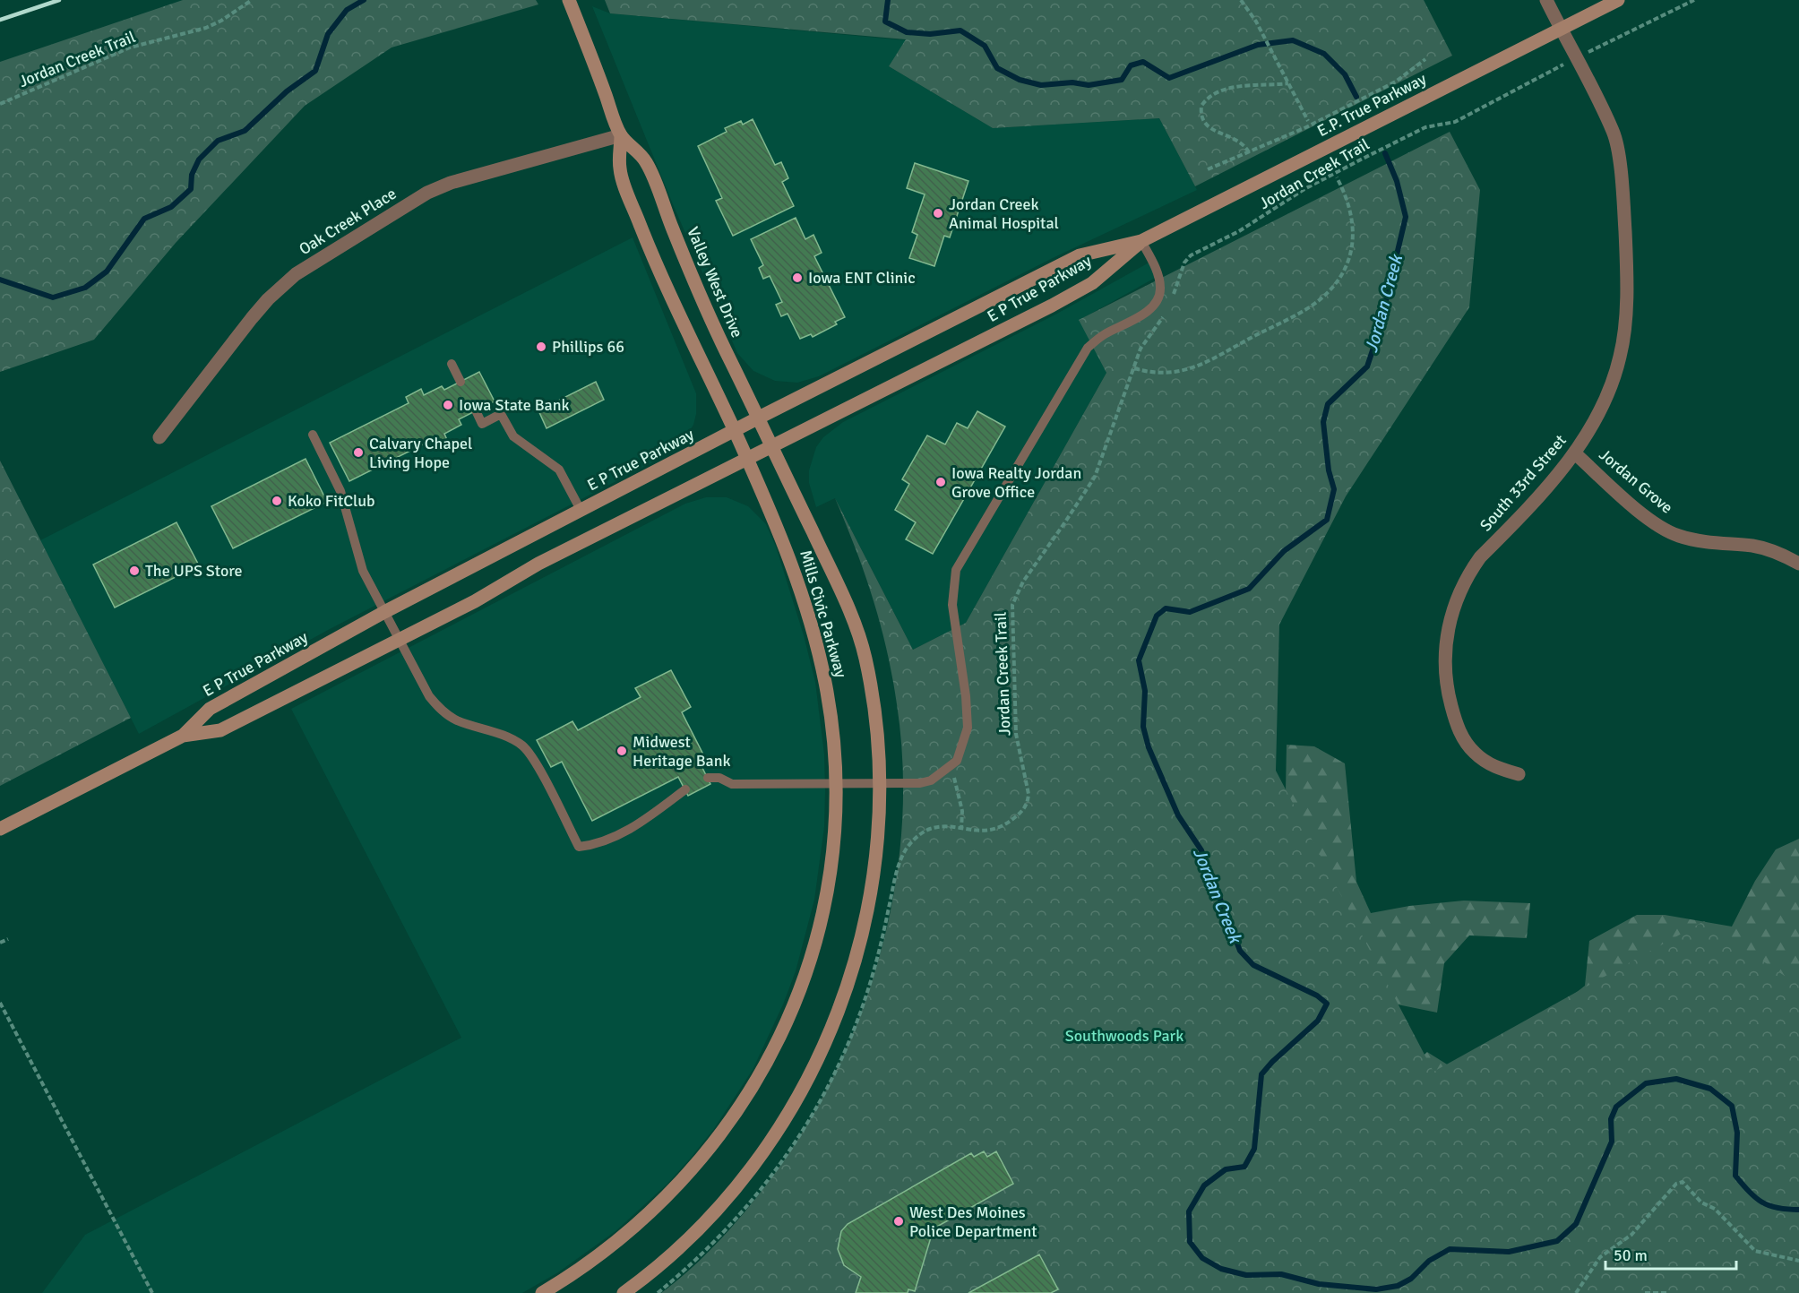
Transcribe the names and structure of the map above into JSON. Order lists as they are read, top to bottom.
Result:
{
  "streets": {
    "main road": [
      "E.P. True Parkway",
      "Valley West Drive",
      "E P True Parkway",
      "Mills Civic Parkway"
    ],
    "street": ["Oak Creek Place", "Jordan Grove", "South 33rd Street"],
    "path": ["Jordan Creek Trail"]
  },
  "crossings": [
    ["E.P. True Parkway", "E P True Parkway"],
    ["E.P. True Parkway", "South 33rd Street"],
    ["Oak Creek Place", "Valley West Drive"],
    ["Valley West Drive", "E P True Parkway"],
    ["Valley West Drive", "Mills Civic Parkway"],
    ["E P True Parkway", "Mills Civic Parkway"],
    ["Jordan Grove", "South 33rd Street"]
  ],
  "water": ["Jordan Creek"],
  "parks": ["Southwoods Park"],
  "places": [
    "Jordan Creek Animal Hospital",
    "Iowa ENT Clinic",
    "Phillips 66",
    "Iowa State Bank",
    "Calvary Chapel Living Hope",
    "Iowa Realty Jordan Grove Office",
    "Koko FitClub",
    "The UPS Store",
    "Midwest Heritage Bank",
    "West Des Moines Police Department"
  ],
  "scale_bar": "50 m"
}
